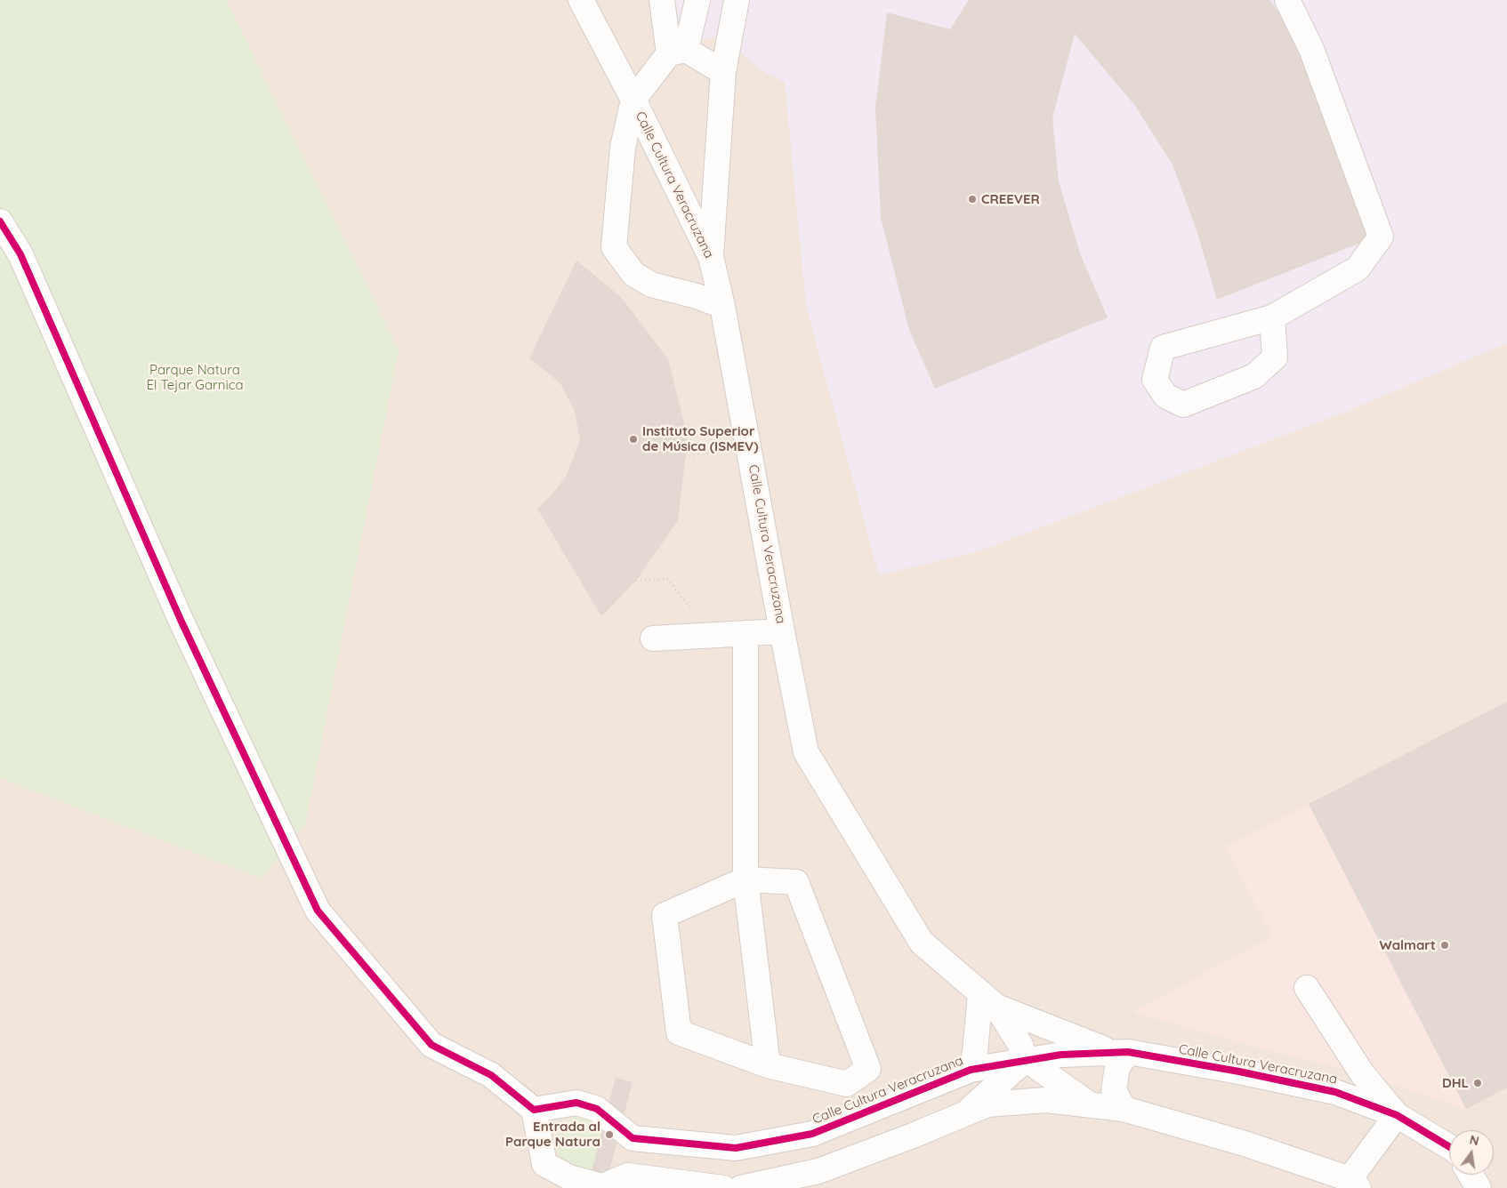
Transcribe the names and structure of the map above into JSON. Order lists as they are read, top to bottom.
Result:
{
  "streets": {
    "street": ["Calle Cultura Veracruzana"]
  },
  "parks": ["Parque Natura El Tejar Garnica"],
  "places": [
    "CREEVER",
    "Instituto Superior de Música (ISMEV)",
    "Walmart",
    "DHL",
    "Entrada al Parque Natura"
  ],
  "north": "top"
}
